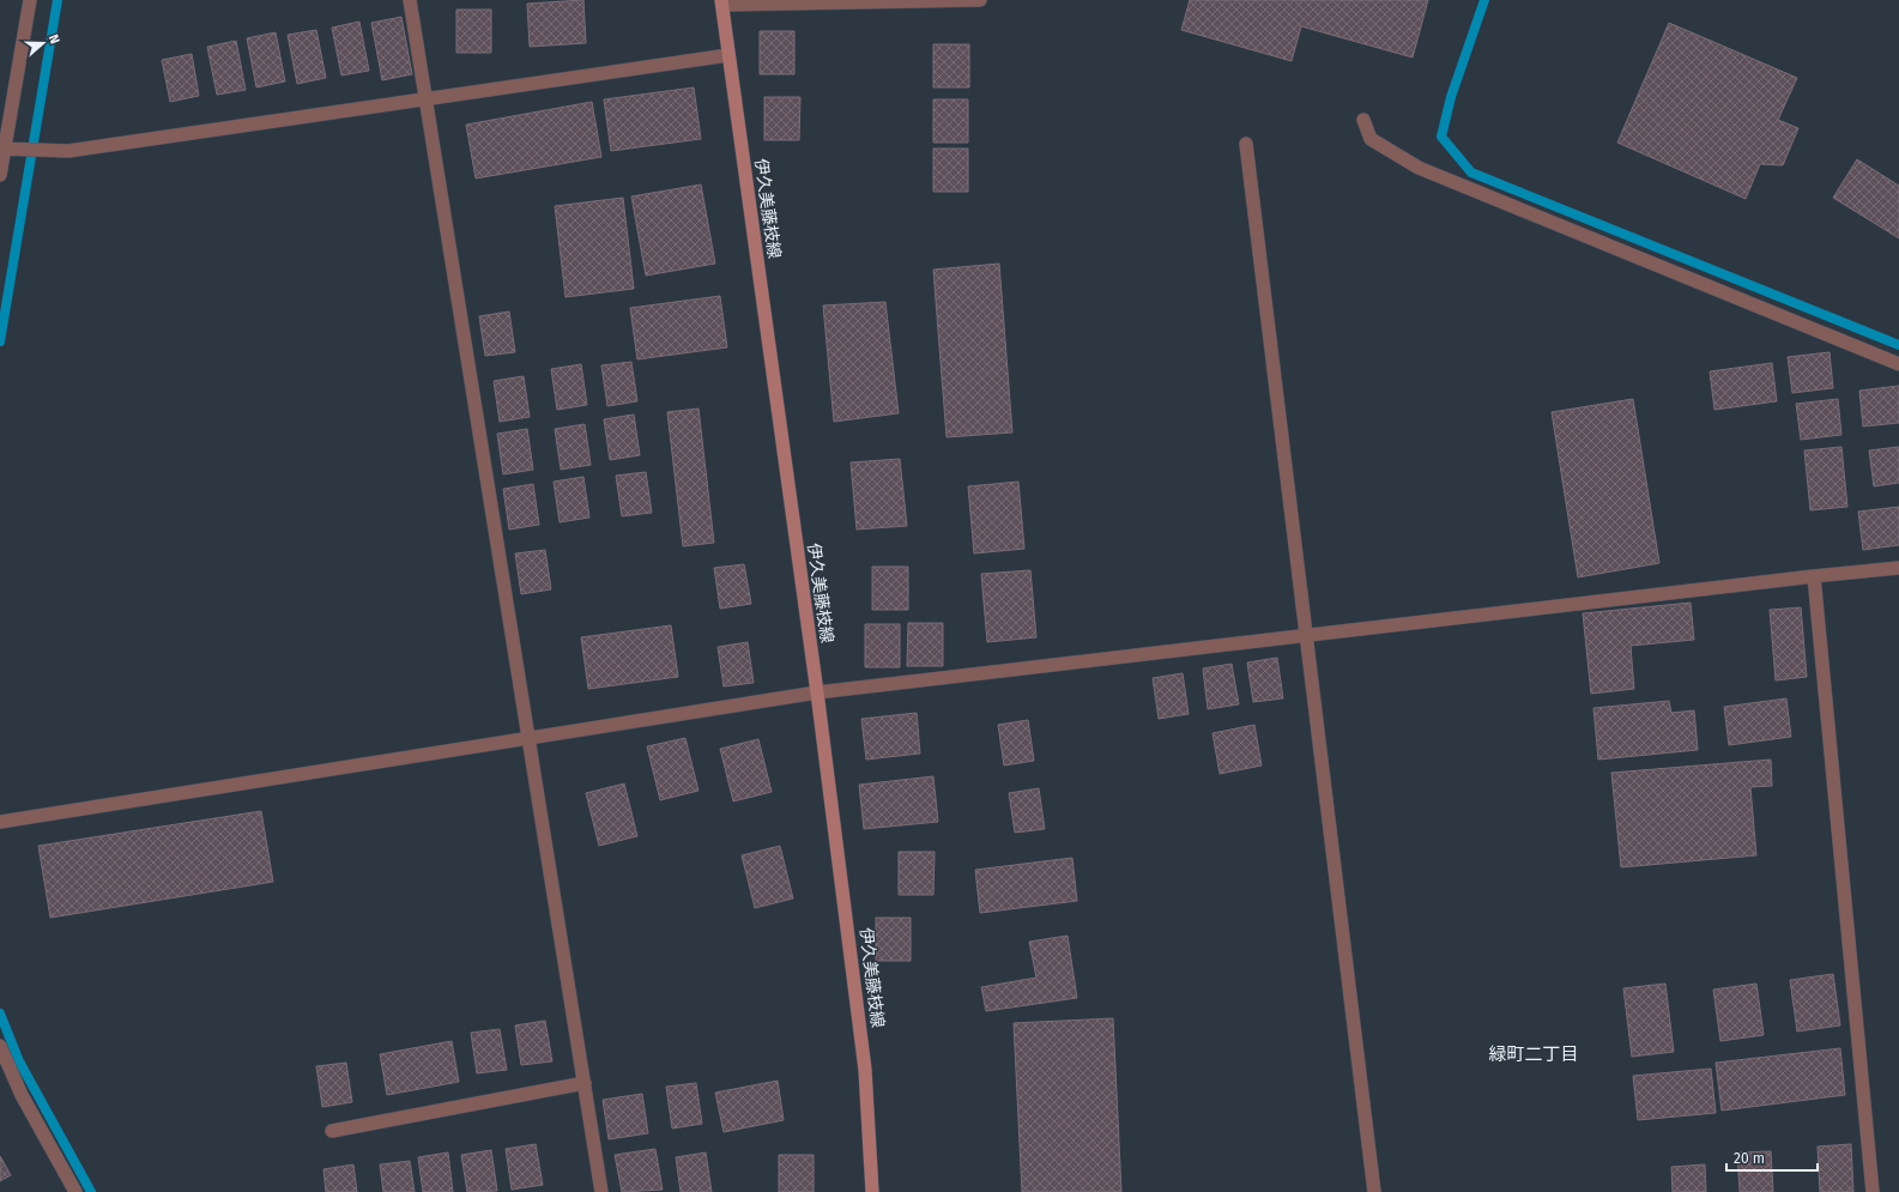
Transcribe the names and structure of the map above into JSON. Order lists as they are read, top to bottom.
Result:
{
  "streets": {
    "main road": ["伊久美藤枝線"]
  },
  "districts": ["緑町二丁目"],
  "scale_bar": "20 m",
  "north": "right"
}
